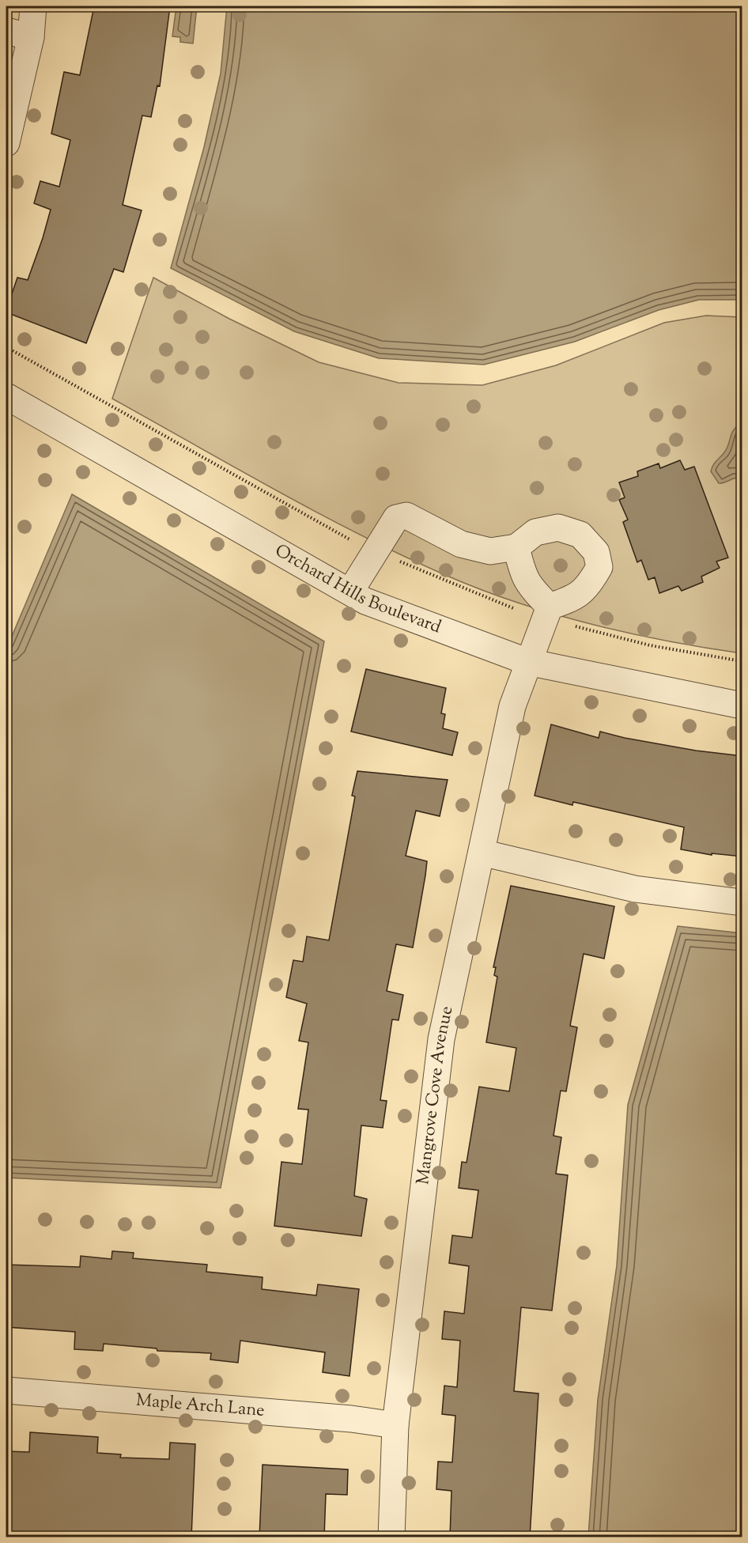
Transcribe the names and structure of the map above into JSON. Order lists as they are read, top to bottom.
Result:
{
  "streets": {
    "street": ["Orchard Hills Boulevard", "Mangrove Cove Avenue", "Maple Arch Lane"]
  },
  "crossings": [
    ["Orchard Hills Boulevard", "Mangrove Cove Avenue"],
    ["Mangrove Cove Avenue", "Maple Arch Lane"]
  ]
}
